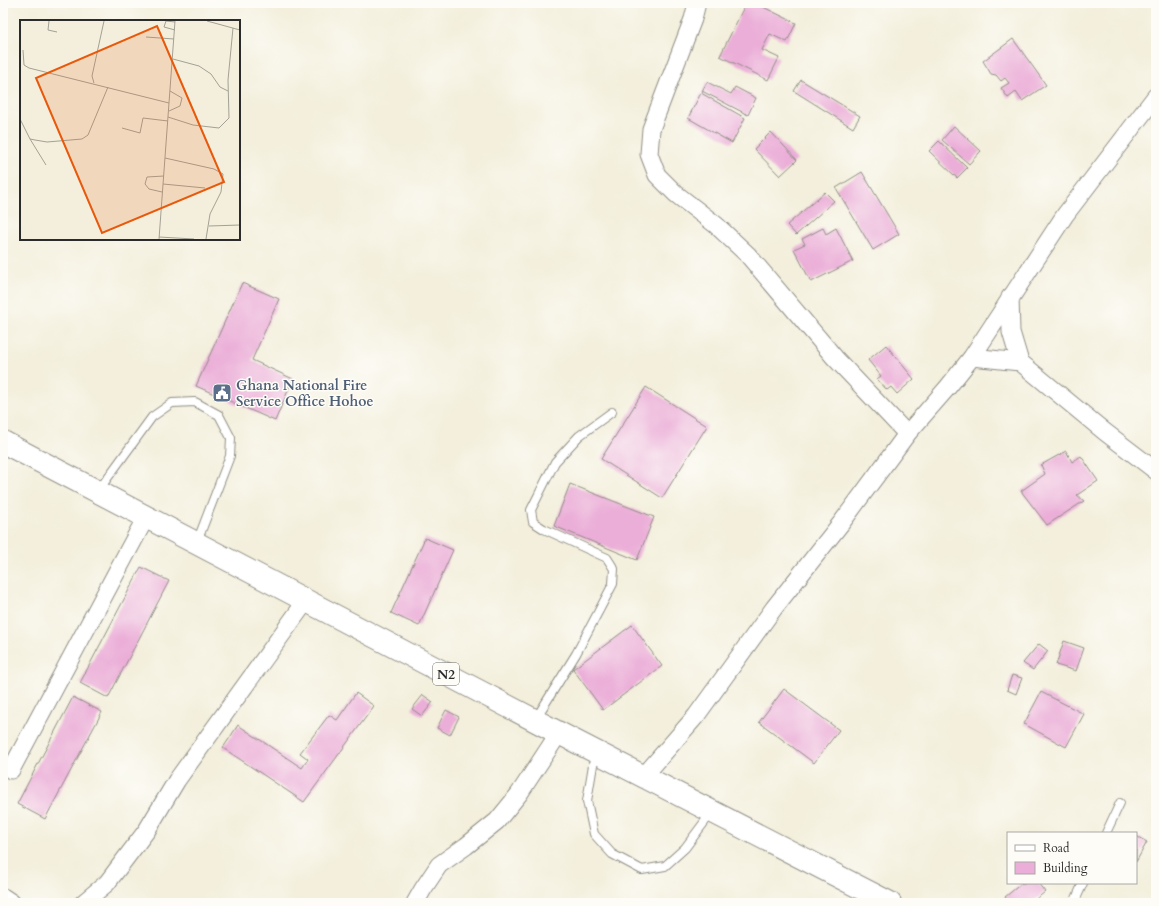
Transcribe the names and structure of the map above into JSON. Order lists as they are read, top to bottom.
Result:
{
  "streets": {
    "highway": ["N2"]
  },
  "places": {
    "public building": ["Ghana National Fire Service Office Hohoe"]
  },
  "legend": ["Road", "Building"]
}
